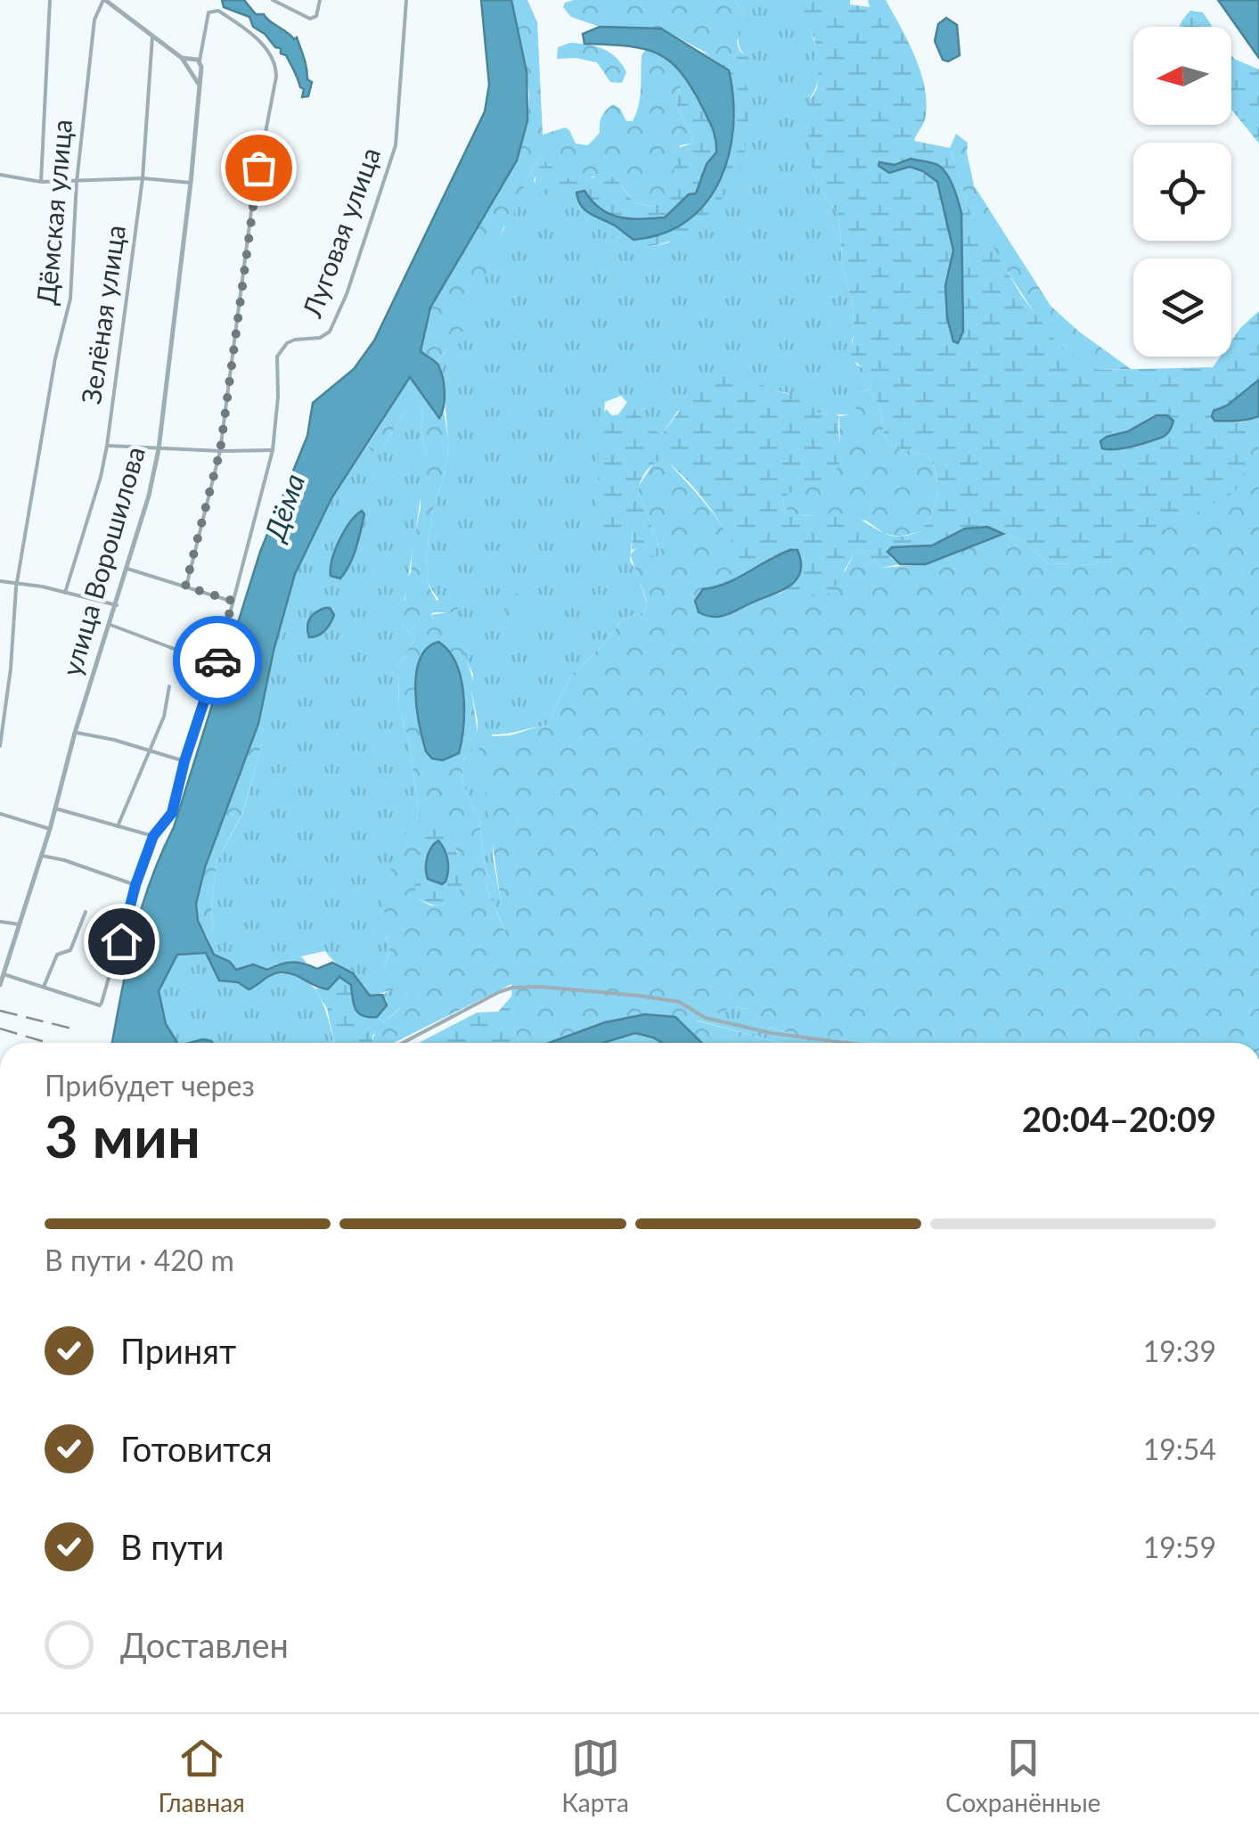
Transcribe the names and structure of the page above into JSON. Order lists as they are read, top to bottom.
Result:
{
  "streets": {
    "street": [
      "Дёмская улица",
      "Луговая улица",
      "Зелёная улица",
      "улица Ворошилова"
    ]
  },
  "crossings": [
    ["Дёмская улица", "улица Ворошилова"],
    ["Зелёная улица", "улица Ворошилова"]
  ],
  "water": ["Дёма"],
  "north": "left",
  "page": {
    "heading": ["3 мин", "Прибудет через", "20:04–20:09"],
    "bar": "В пути · 420 m",
    "list": [
      ["Принят", "19:39"],
      ["Готовится", "19:54"],
      ["В пути", "19:59"],
      "Доставлен"
    ],
    "tabs": ["Главная", "Карта", "Сохранённые"]
  }
}
